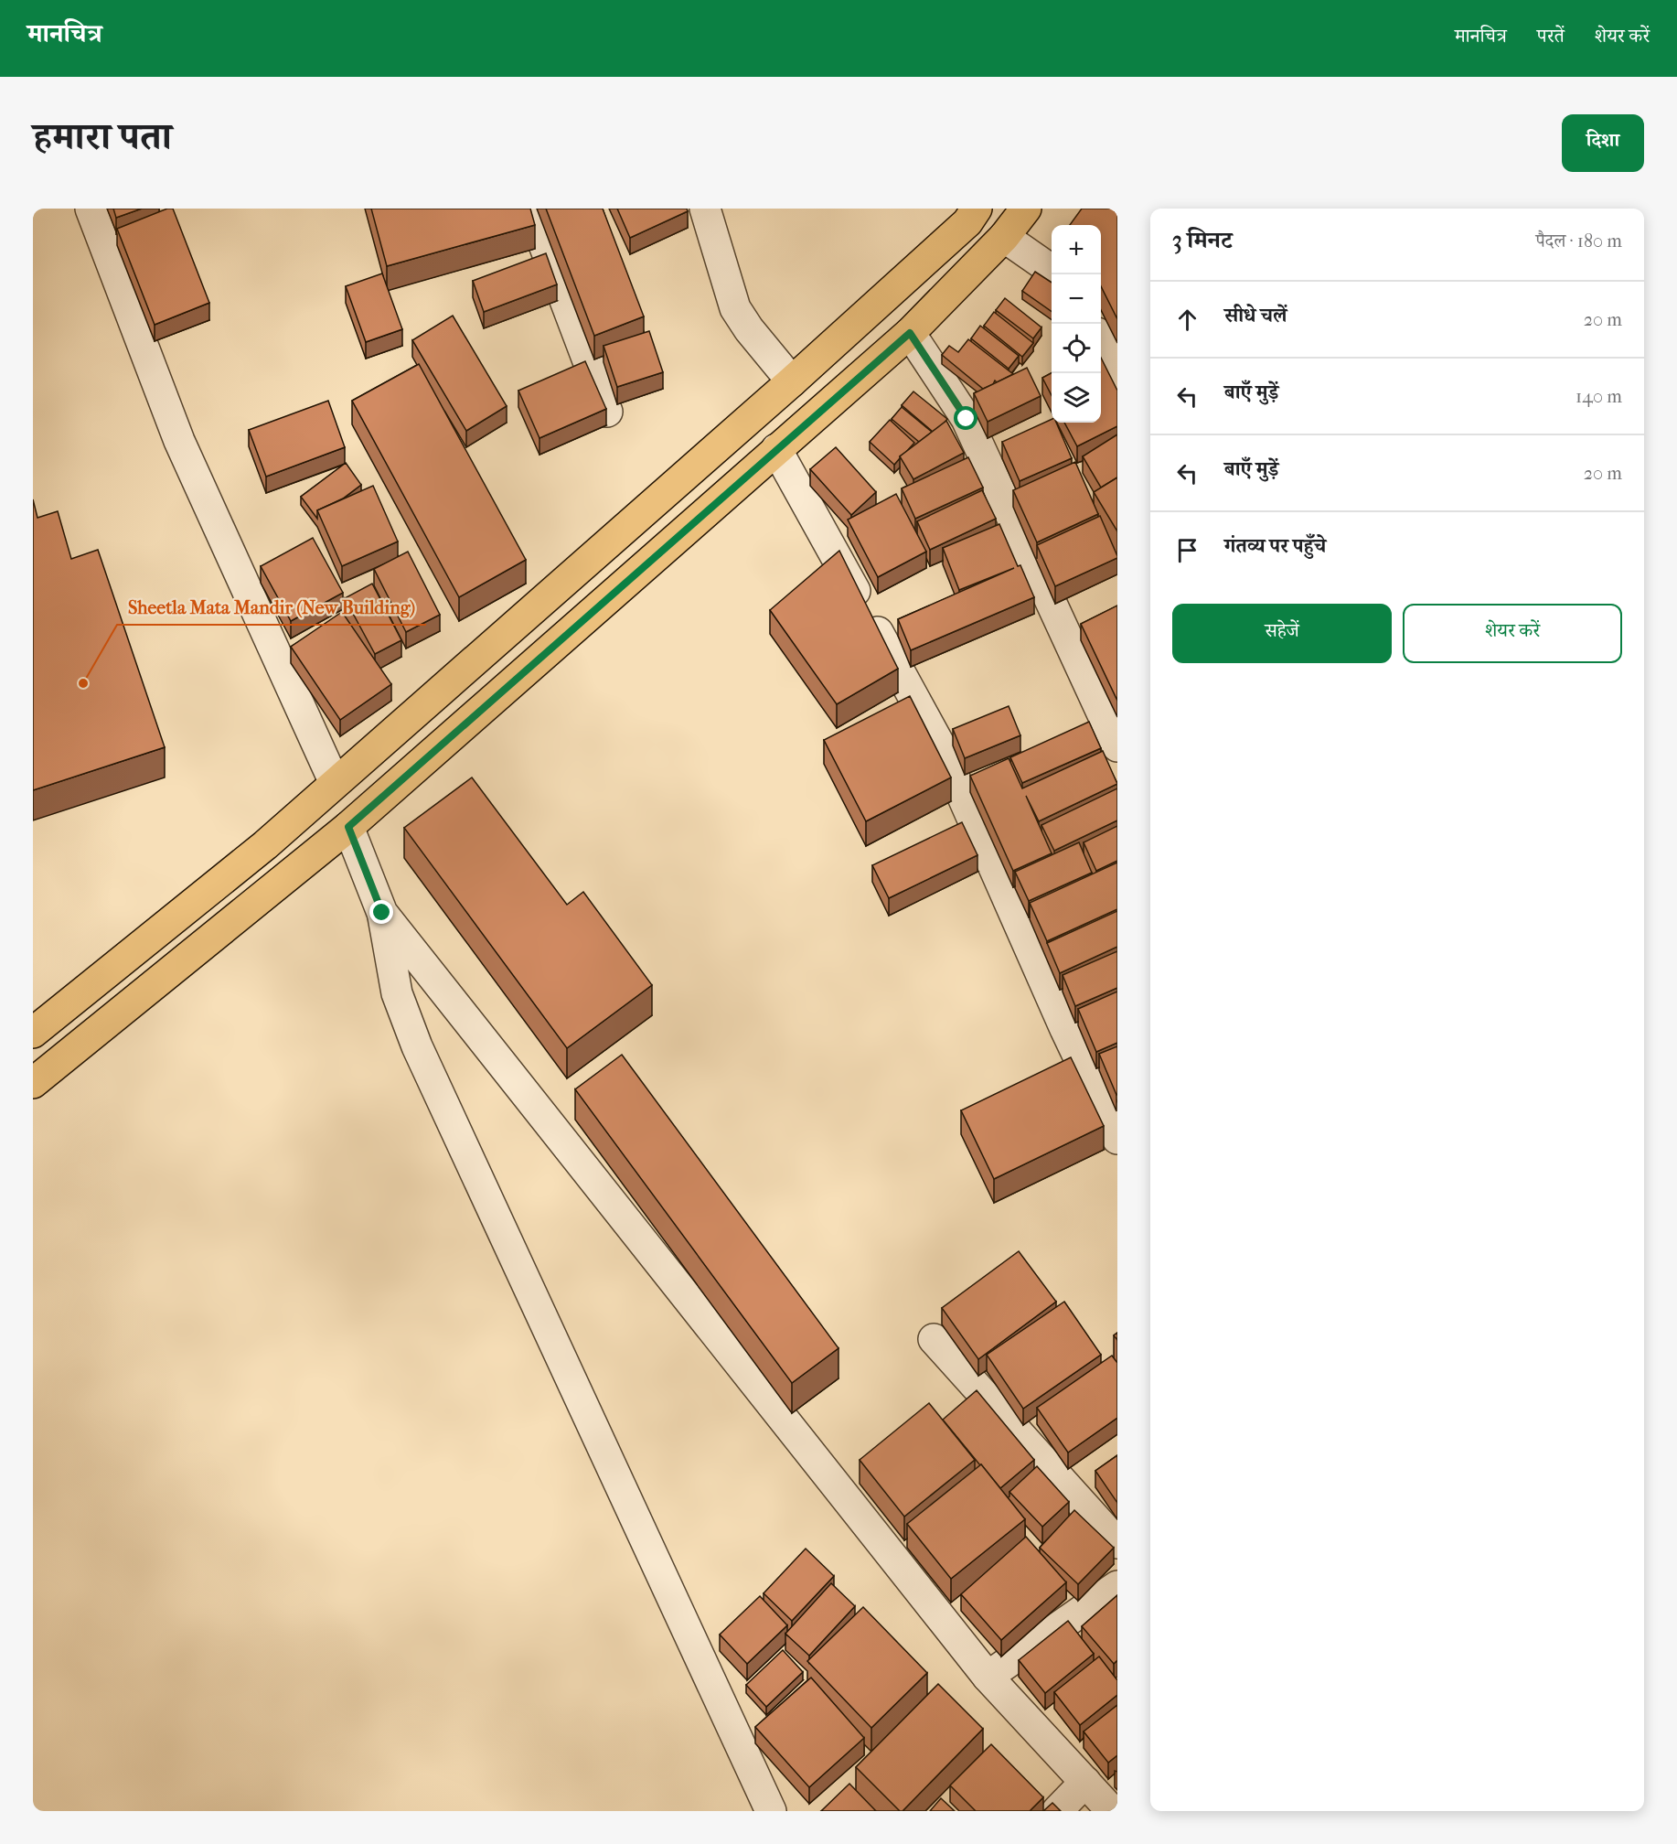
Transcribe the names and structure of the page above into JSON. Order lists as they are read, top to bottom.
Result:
{
  "places": ["Sheetla Mata Mandir (New Building)"],
  "page": {
    "header": "मानचित्र",
    "nav": ["मानचित्र", "परतें", "शेयर करें"],
    "title": "हमारा पता",
    "buttons": [
      "दिशा",
      ["सहेजें", "शेयर करें"]
    ],
    "heading": ["3 मिनट", "पैदल · 180 m"],
    "map_buttons": ["+", "−"],
    "list": [
      ["सीधे चलें", "20 m"],
      ["बाएँ मुड़ें", "140 m"],
      ["बाएँ मुड़ें", "20 m"],
      "गंतव्य पर पहुँचे"
    ]
  }
}
